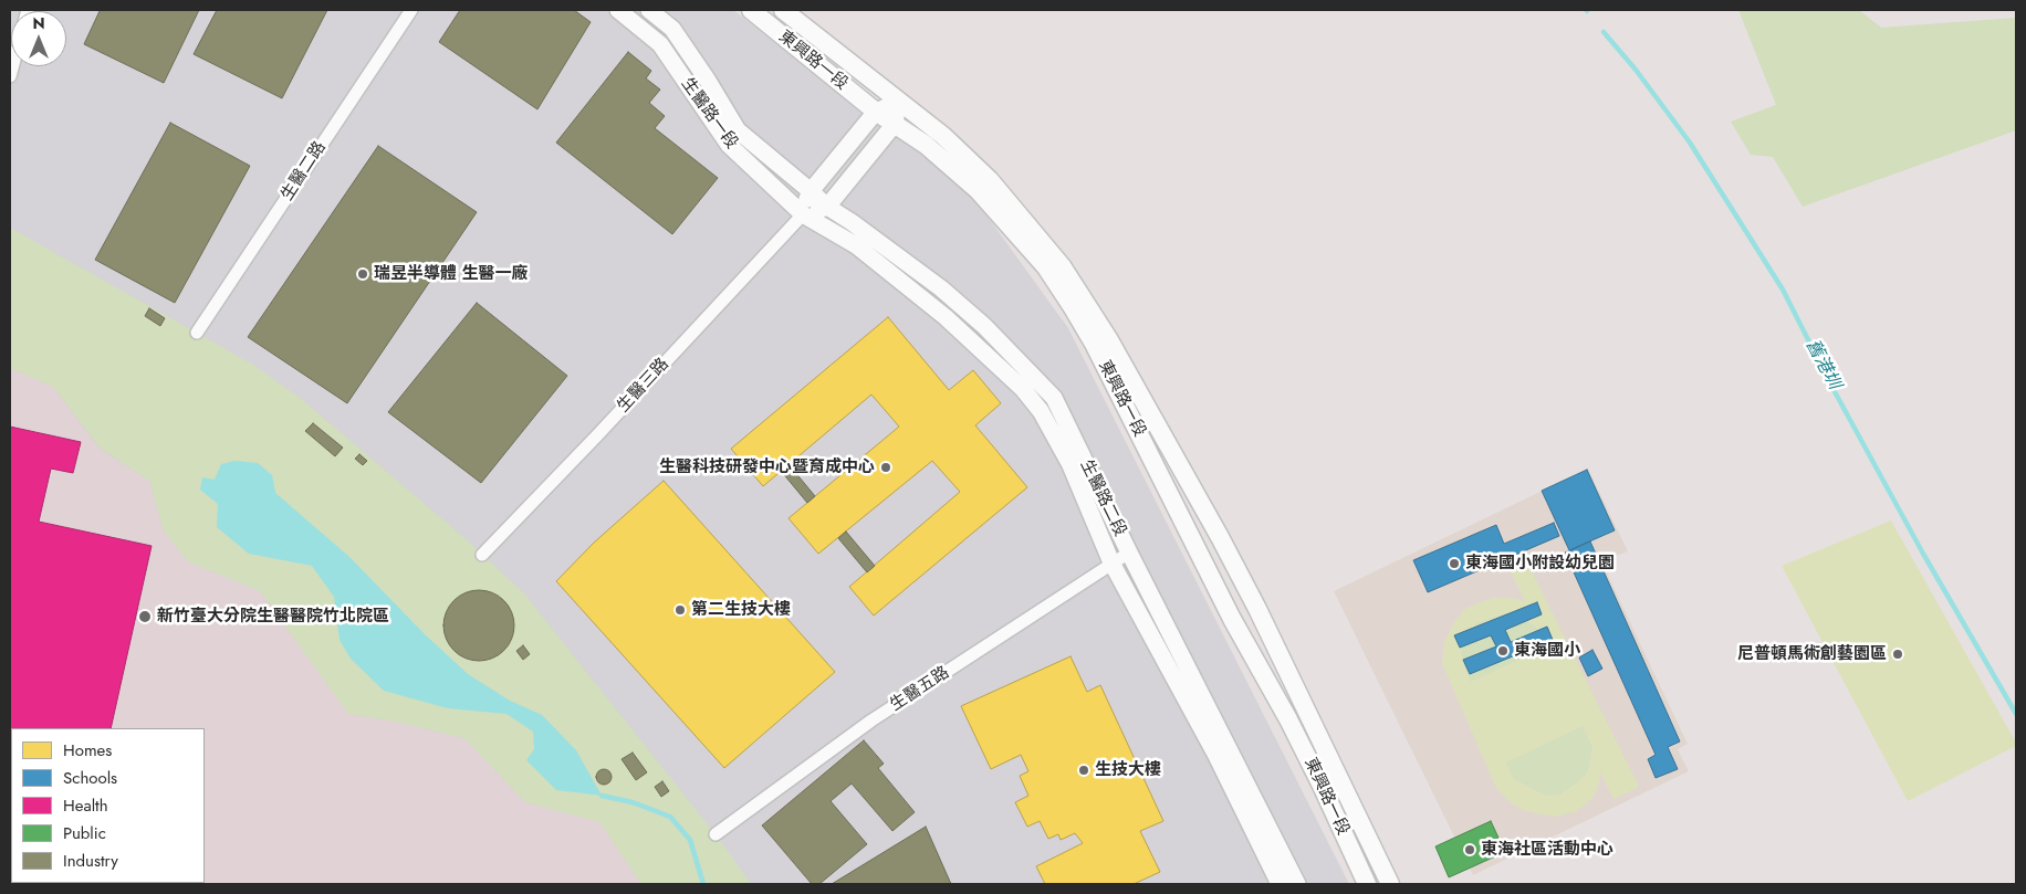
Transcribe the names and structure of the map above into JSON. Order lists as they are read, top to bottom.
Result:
{
  "streets": {
    "main road": ["東興路一段"],
    "street": [
      "生醫路一段",
      "生醫二路",
      "生醫三路",
      "生醫路二段",
      "生醫五路"
    ]
  },
  "crossings": [
    ["生醫路一段", "生醫三路"],
    ["生醫路一段", "生醫路二段"],
    ["生醫三路", "生醫路二段"],
    ["生醫路二段", "生醫五路"]
  ],
  "water": ["舊港圳"],
  "places": [
    "瑞昱半導體 生醫一廠",
    "生醫科技研發中心暨育成中心",
    "東海國小附設幼兒園",
    "第二生技大樓",
    "新竹臺大分院生醫醫院竹北院區",
    "東海國小",
    "尼普頓馬術創藝園區",
    "生技大樓",
    "東海社區活動中心"
  ],
  "legend": [
    "Homes",
    "Schools",
    "Health",
    "Public",
    "Industry"
  ],
  "north": "top"
}
